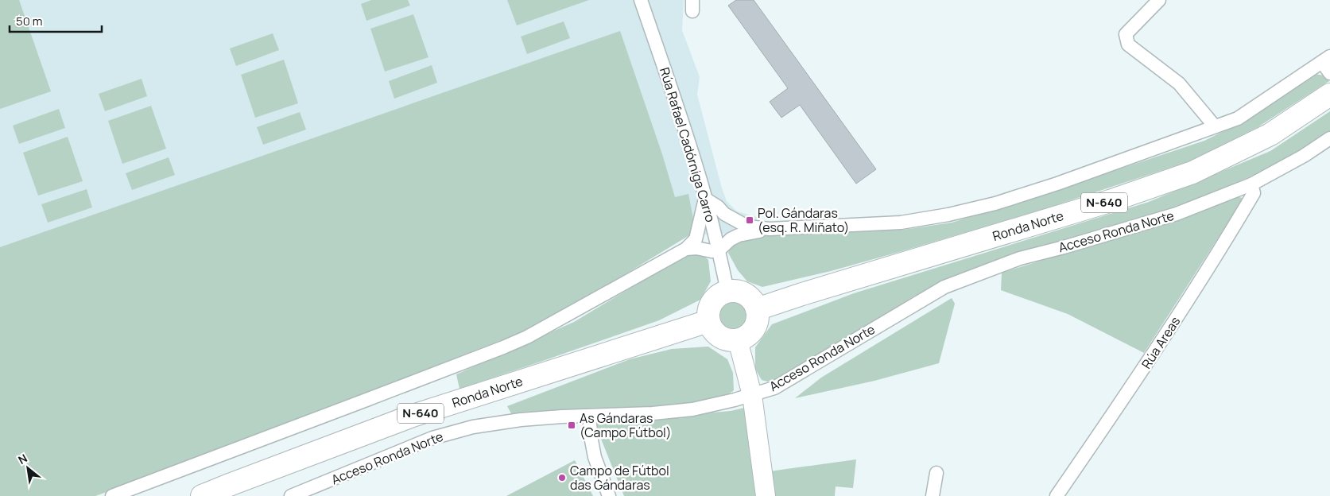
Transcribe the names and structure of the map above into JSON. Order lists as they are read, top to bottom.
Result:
{
  "streets": {
    "highway": ["N-640", "Ronda Norte"],
    "street": ["Rúa Rafael Cadórniga Carro", "Acceso Ronda Norte", "Rúa Areas"]
  },
  "crossings": [
    ["Rúa Rafael Cadórniga Carro", "Ronda Norte"],
    ["Acceso Ronda Norte", "Rúa Areas"]
  ],
  "places": {
    "transit": ["Pol. Gándaras (esq. R. Miñato)", "As Gándaras (Campo Fútbol)"],
    "other": ["Campo de Fútbol das Gándaras"]
  },
  "scale_bar": "50 m",
  "north": "top left"
}
